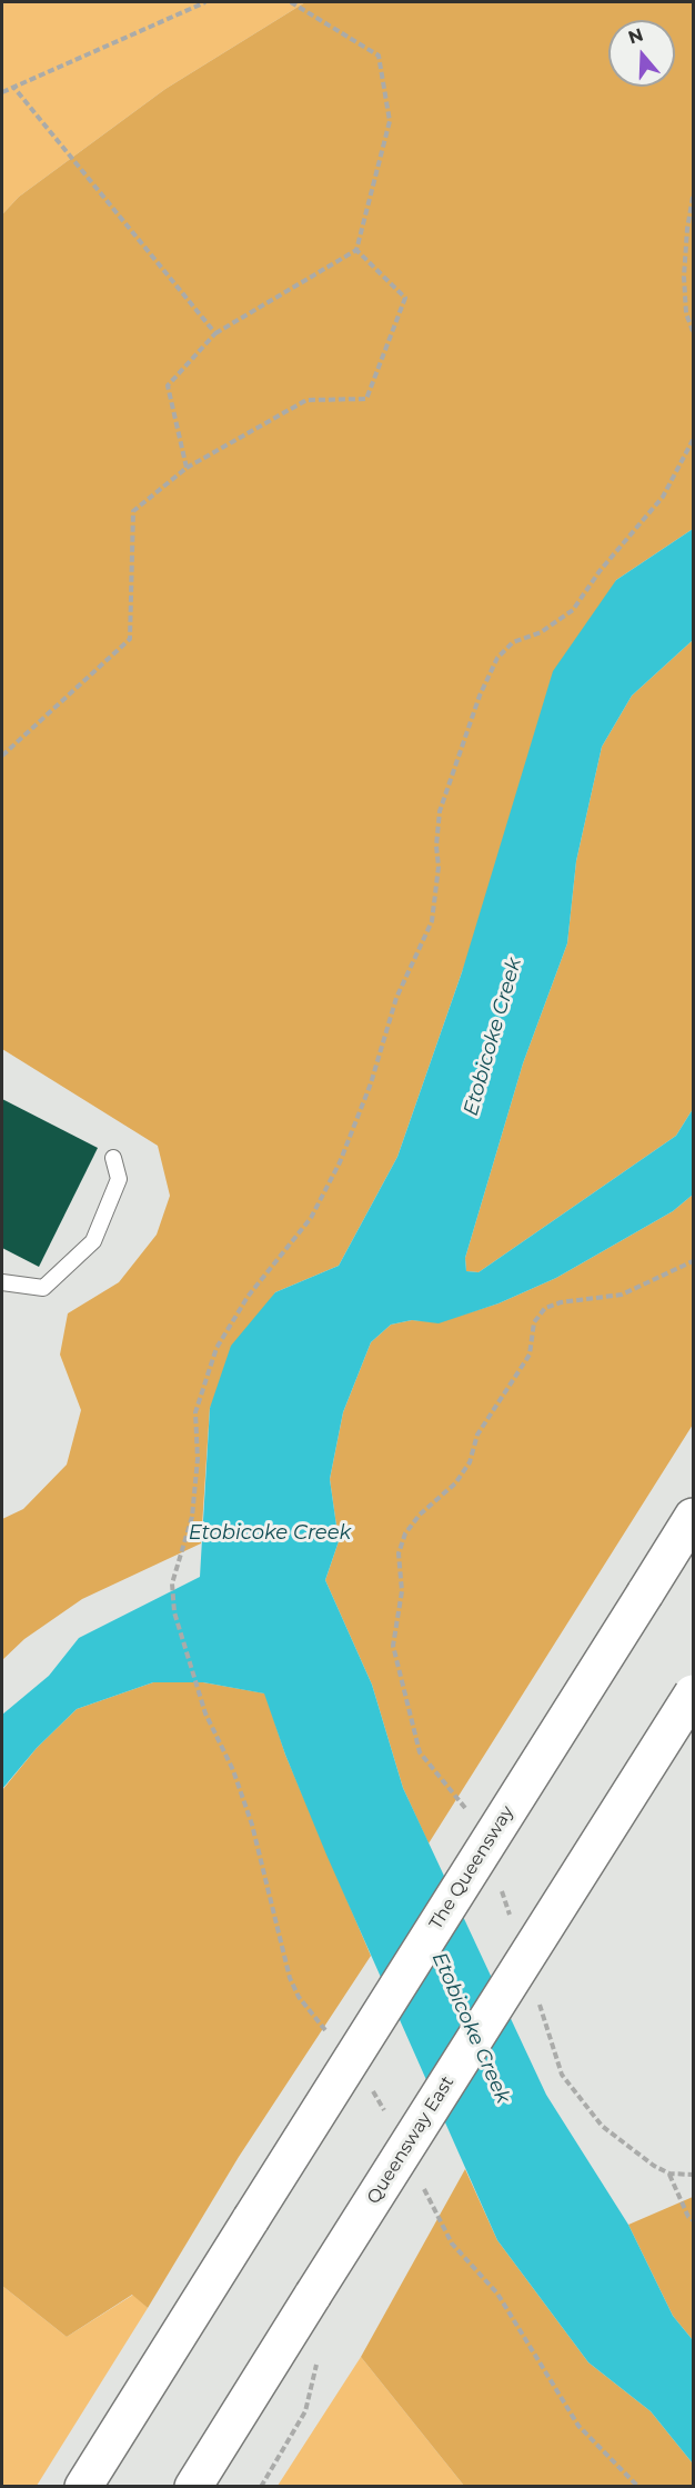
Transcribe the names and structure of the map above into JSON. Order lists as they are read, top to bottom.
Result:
{
  "streets": {
    "main road": ["The Queensway", "Queensway East"]
  },
  "water": ["Etobicoke Creek"],
  "north": "top"
}
